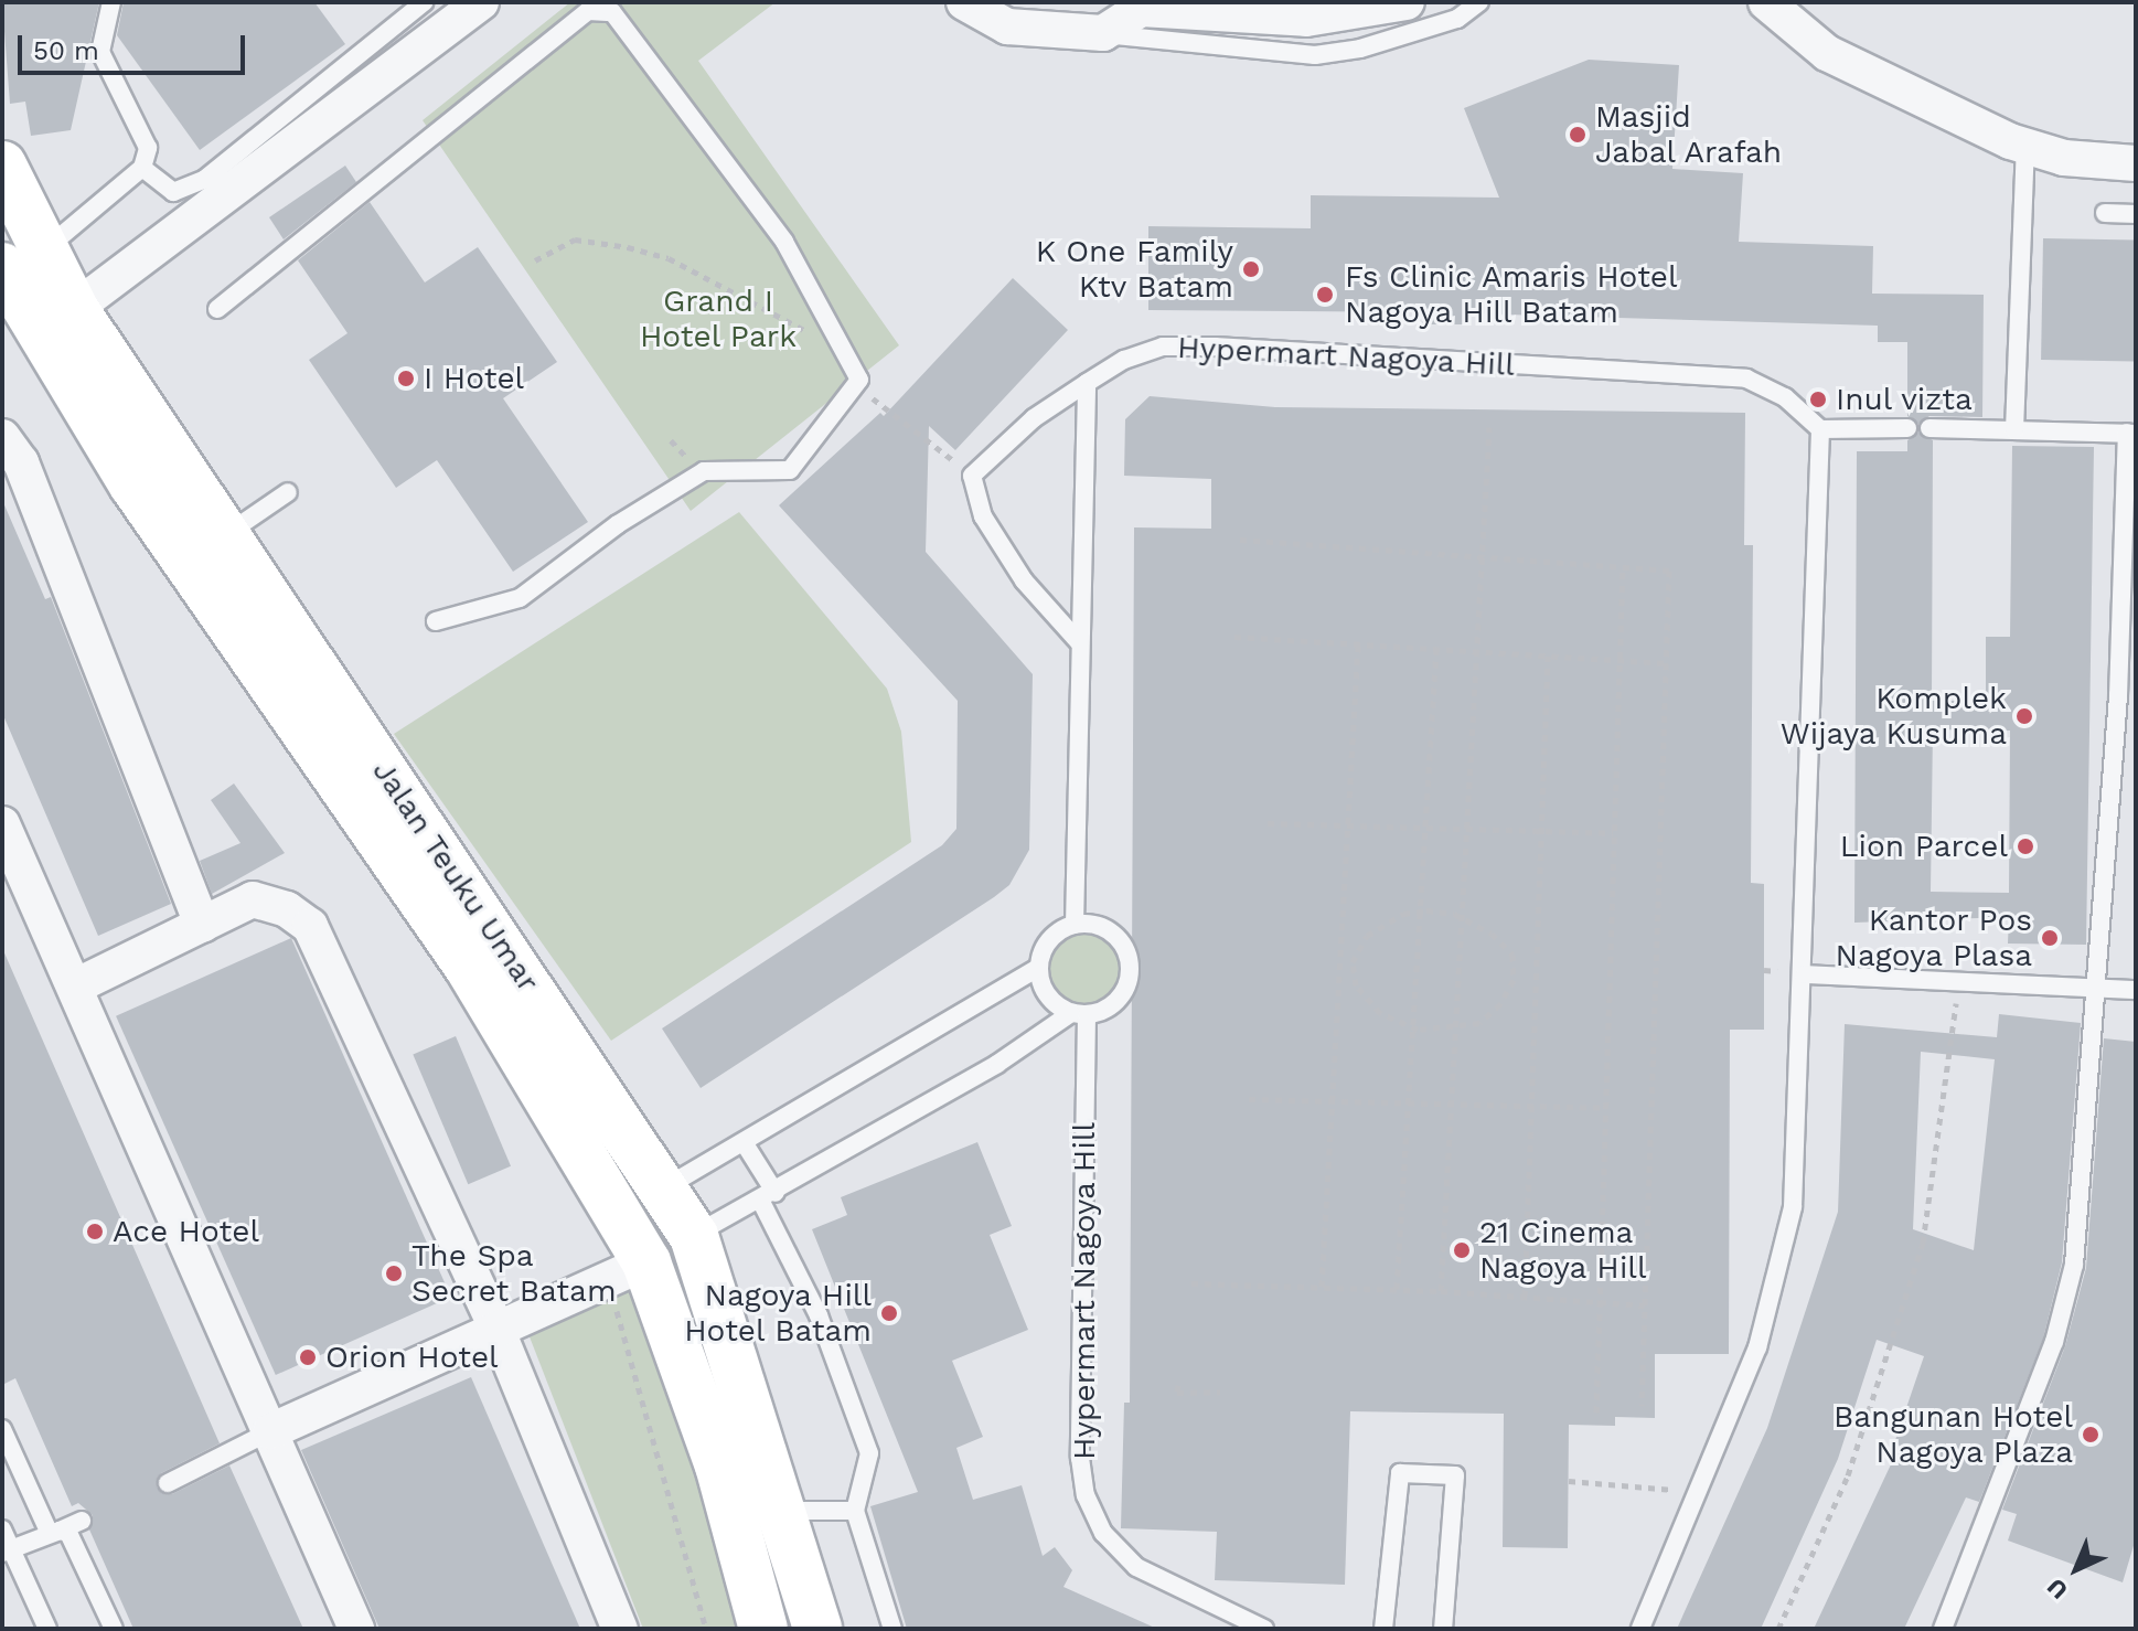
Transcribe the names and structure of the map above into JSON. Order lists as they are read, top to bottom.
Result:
{
  "streets": {
    "main road": ["Jalan Teuku Umar"],
    "lane": ["Hypermart Nagoya Hill"]
  },
  "parks": ["Grand I Hotel Park"],
  "places": [
    "Masjid Jabal Arafah",
    "K One Family Ktv Batam",
    "Fs Clinic Amaris Hotel Nagoya Hill Batam",
    "I Hotel",
    "Inul vizta",
    "Komplek Wijaya Kusuma",
    "Lion Parcel",
    "Kantor Pos Nagoya Plasa",
    "Ace Hotel",
    "21 Cinema Nagoya Hill",
    "The Spa Secret Batam",
    "Nagoya Hill Hotel Batam",
    "Orion Hotel",
    "Bangunan Hotel Nagoya Plaza"
  ],
  "scale_bar": "50 m",
  "north": "bottom left"
}
